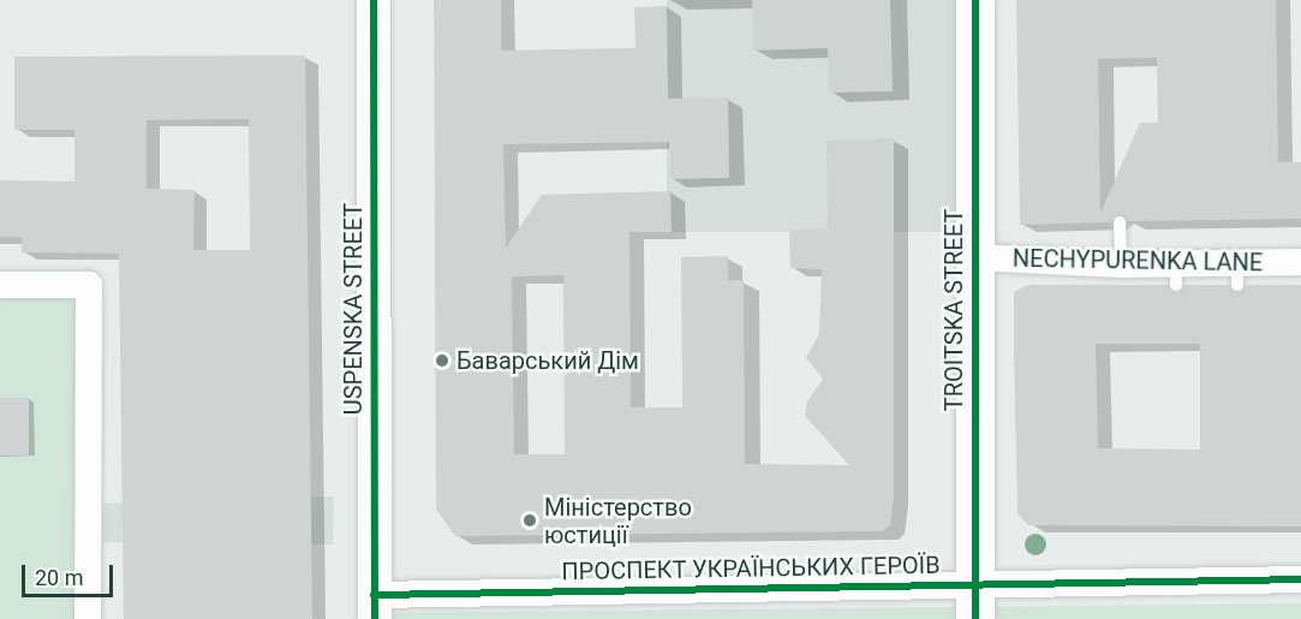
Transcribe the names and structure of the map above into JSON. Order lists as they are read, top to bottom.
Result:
{
  "streets": {
    "main road": ["TROITSKA STREET"],
    "street": ["NECHYPURENKA LANE", "USPENSKA STREET", "ПРОСПЕКТ УКРАЇНСЬКИХ ГЕРОЇВ"]
  },
  "crossings": [
    ["NECHYPURENKA LANE", "TROITSKA STREET"],
    ["USPENSKA STREET", "ПРОСПЕКТ УКРАЇНСЬКИХ ГЕРОЇВ"],
    ["TROITSKA STREET", "ПРОСПЕКТ УКРАЇНСЬКИХ ГЕРОЇВ"]
  ],
  "places": ["Баварський Дім", "Міністерство юстиції"],
  "scale_bar": "20 m"
}
